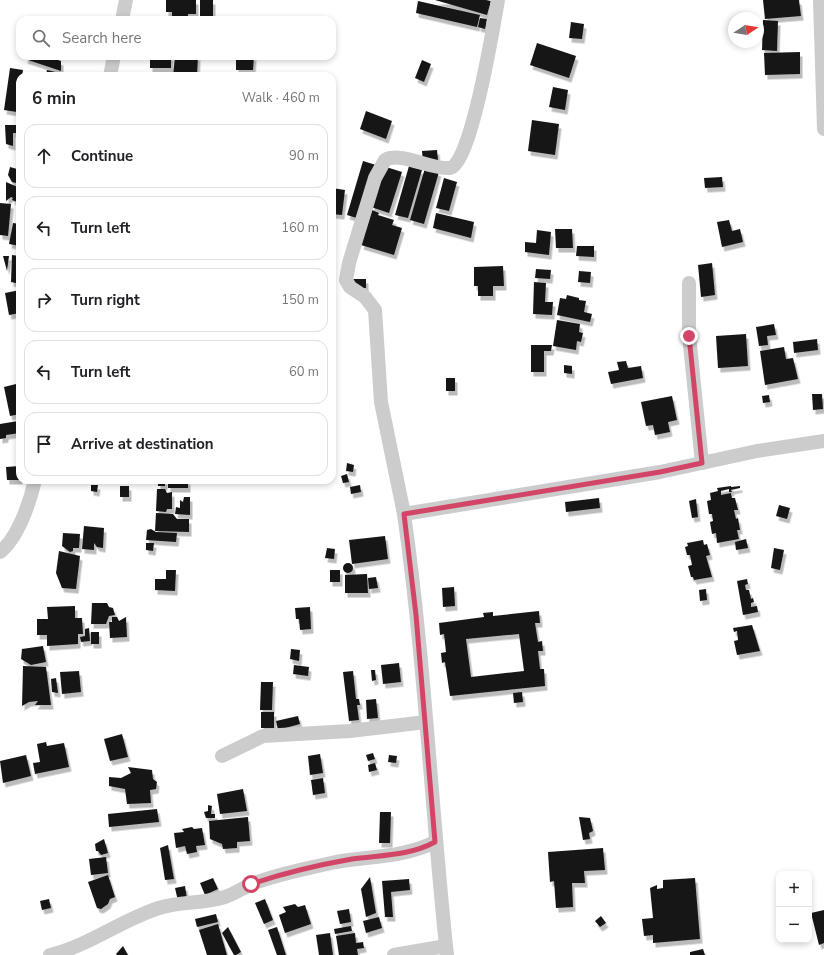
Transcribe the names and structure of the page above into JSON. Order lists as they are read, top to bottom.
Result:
{
  "north": "right",
  "page": {
    "search": "Search here",
    "heading": ["6 min", "Walk · 460 m"],
    "list": [
      ["Continue", "90 m"],
      ["Turn left", "160 m"],
      ["Turn right", "150 m"],
      ["Turn left", "60 m"],
      "Arrive at destination"
    ],
    "map_buttons": ["+", "−"]
  }
}
